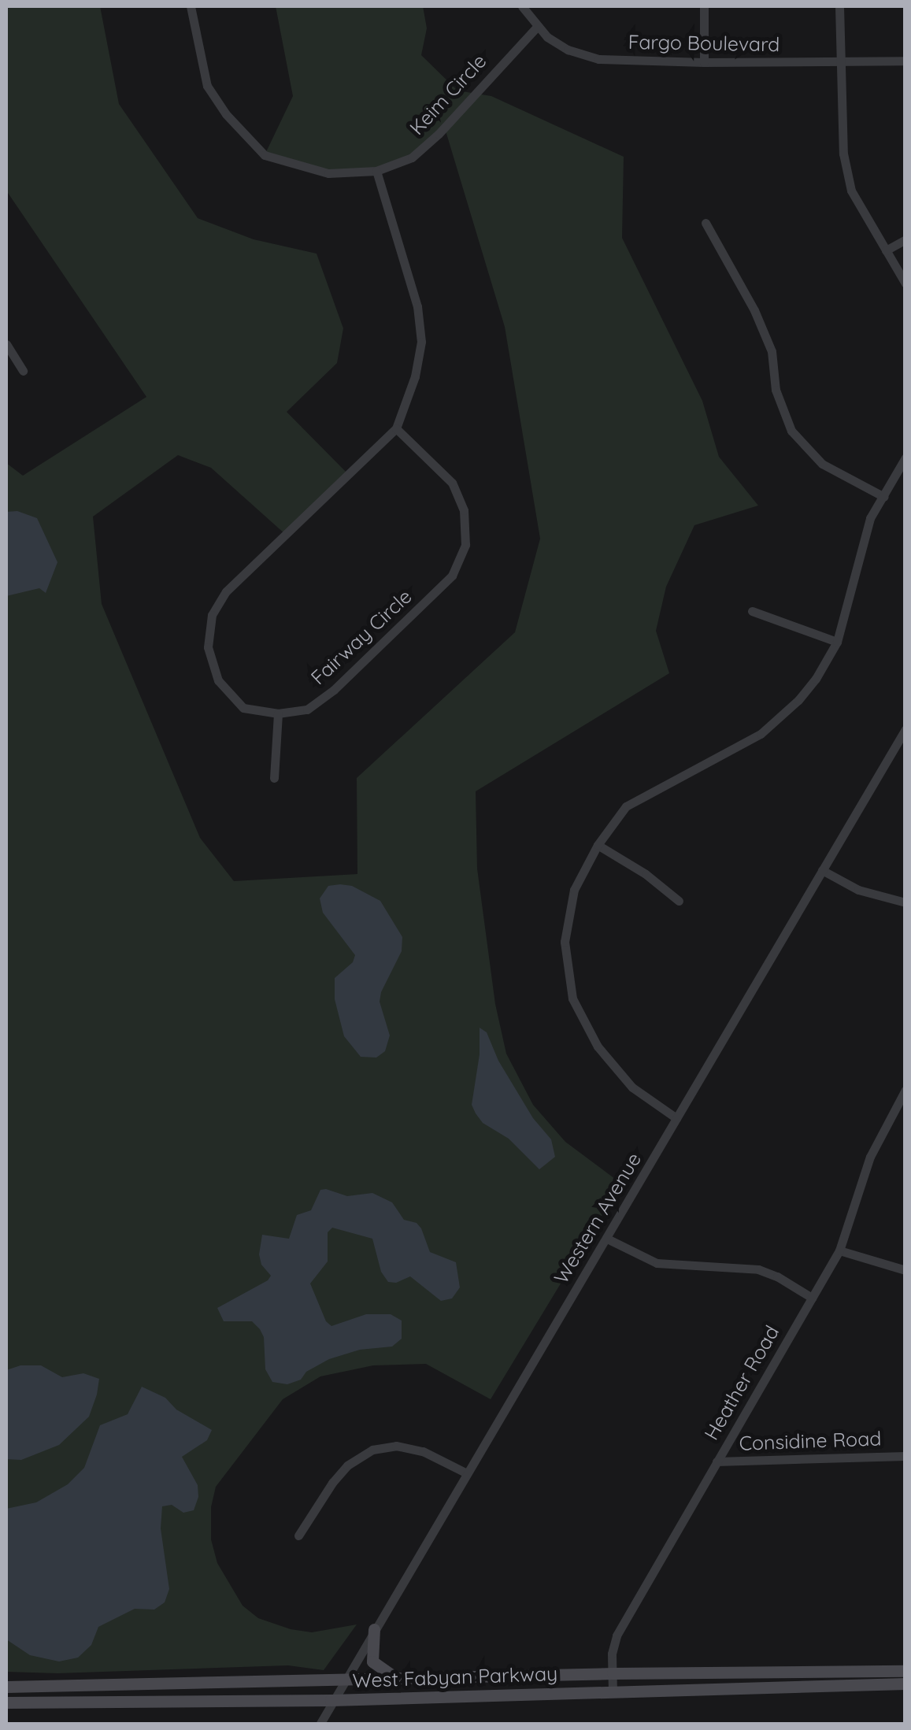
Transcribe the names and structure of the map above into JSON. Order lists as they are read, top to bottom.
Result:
{
  "streets": {
    "main road": ["West Fabyan Parkway"],
    "street": [
      "Fargo Boulevard",
      "Keim Circle",
      "Fairway Circle",
      "Western Avenue",
      "Heather Road",
      "Considine Road"
    ]
  },
  "crossings": [
    ["Fargo Boulevard", "Keim Circle"],
    ["Keim Circle", "Fairway Circle"],
    ["Western Avenue", "West Fabyan Parkway"],
    ["Heather Road", "Considine Road"],
    ["Heather Road", "West Fabyan Parkway"]
  ]
}
